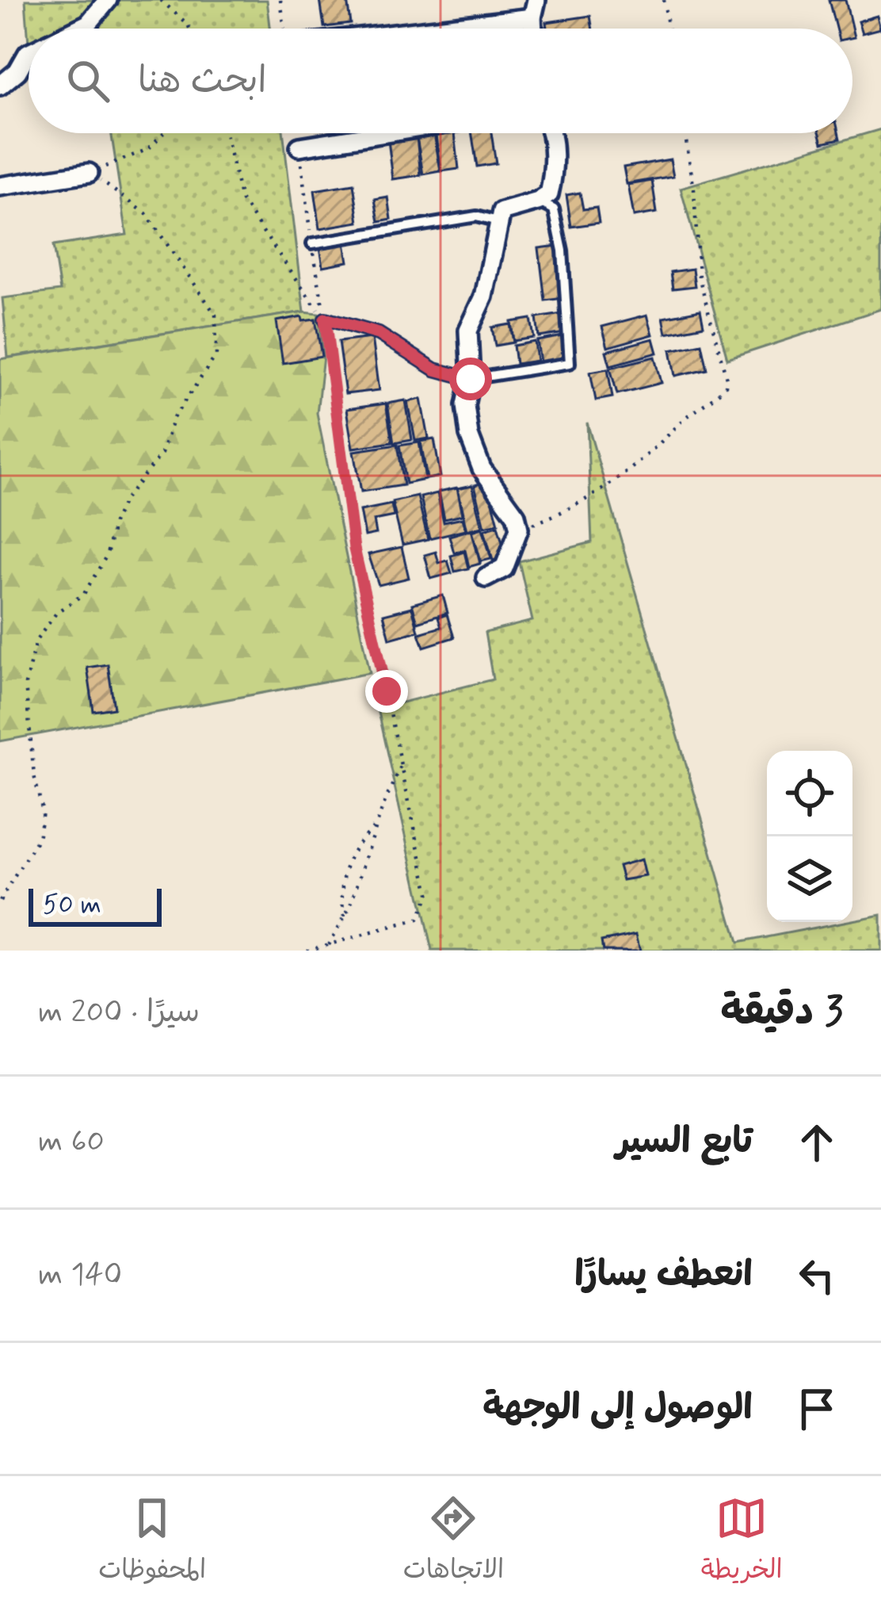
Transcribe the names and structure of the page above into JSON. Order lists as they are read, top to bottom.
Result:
{
  "scale_bar": "50 m",
  "page": {
    "search": "ابحث هنا",
    "scale": "50 m",
    "heading": ["3 دقيقة", "سيرًا · 200 m"],
    "list": [
      ["تابع السير", "60 m"],
      ["انعطف يسارًا", "140 m"],
      "الوصول إلى الوجهة"
    ],
    "nav": ["الخريطة", "الاتجاهات", "المحفوظات"]
  }
}
